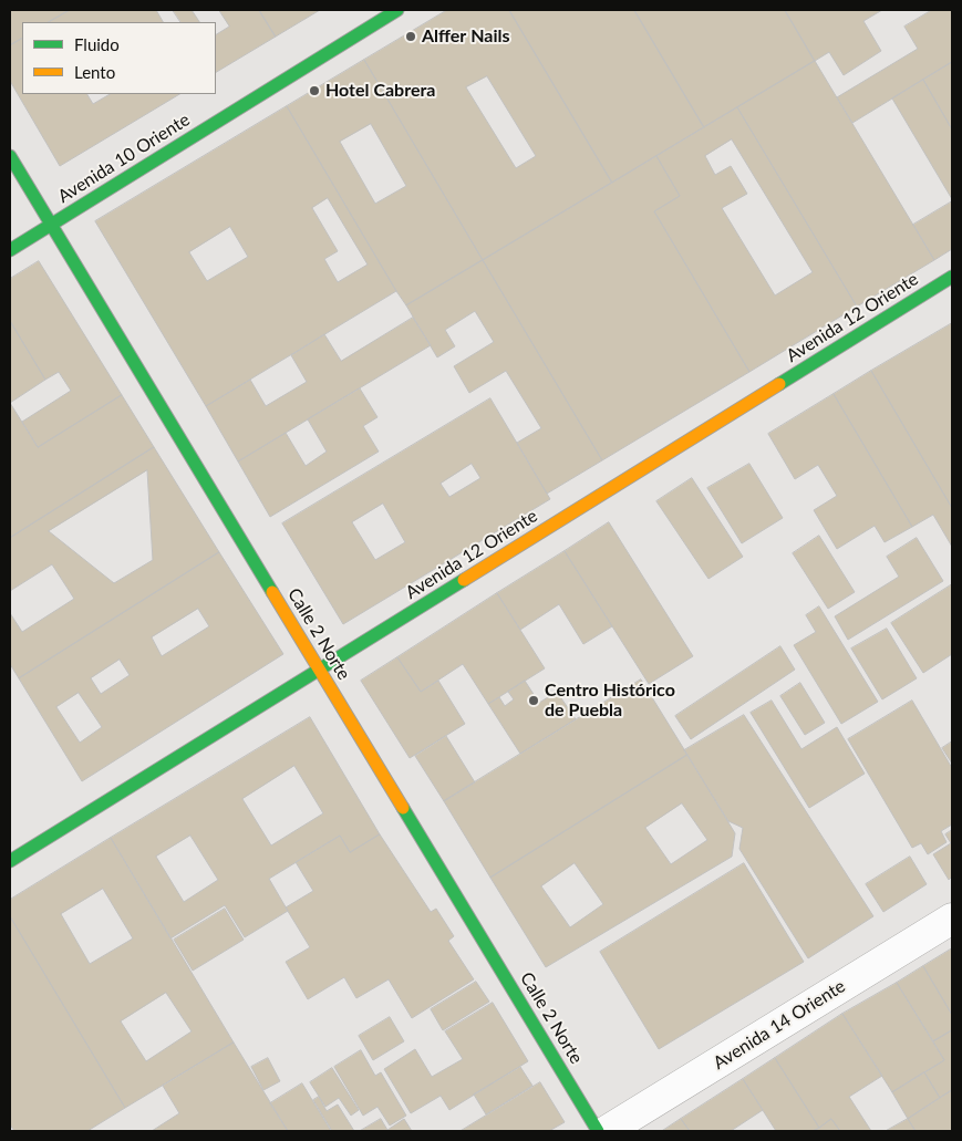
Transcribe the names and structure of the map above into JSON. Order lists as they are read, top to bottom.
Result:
{
  "streets": {
    "main road": ["Avenida 10 Oriente", "Avenida 12 Oriente", "Calle 2 Norte"],
    "street": ["Avenida 14 Oriente"]
  },
  "crossings": [
    ["Avenida 10 Oriente", "Calle 2 Norte"],
    ["Avenida 12 Oriente", "Calle 2 Norte"]
  ],
  "places": ["Alffer Nails", "Hotel Cabrera", "Centro Histórico de Puebla"],
  "legend": ["Fluido", "Lento"]
}
